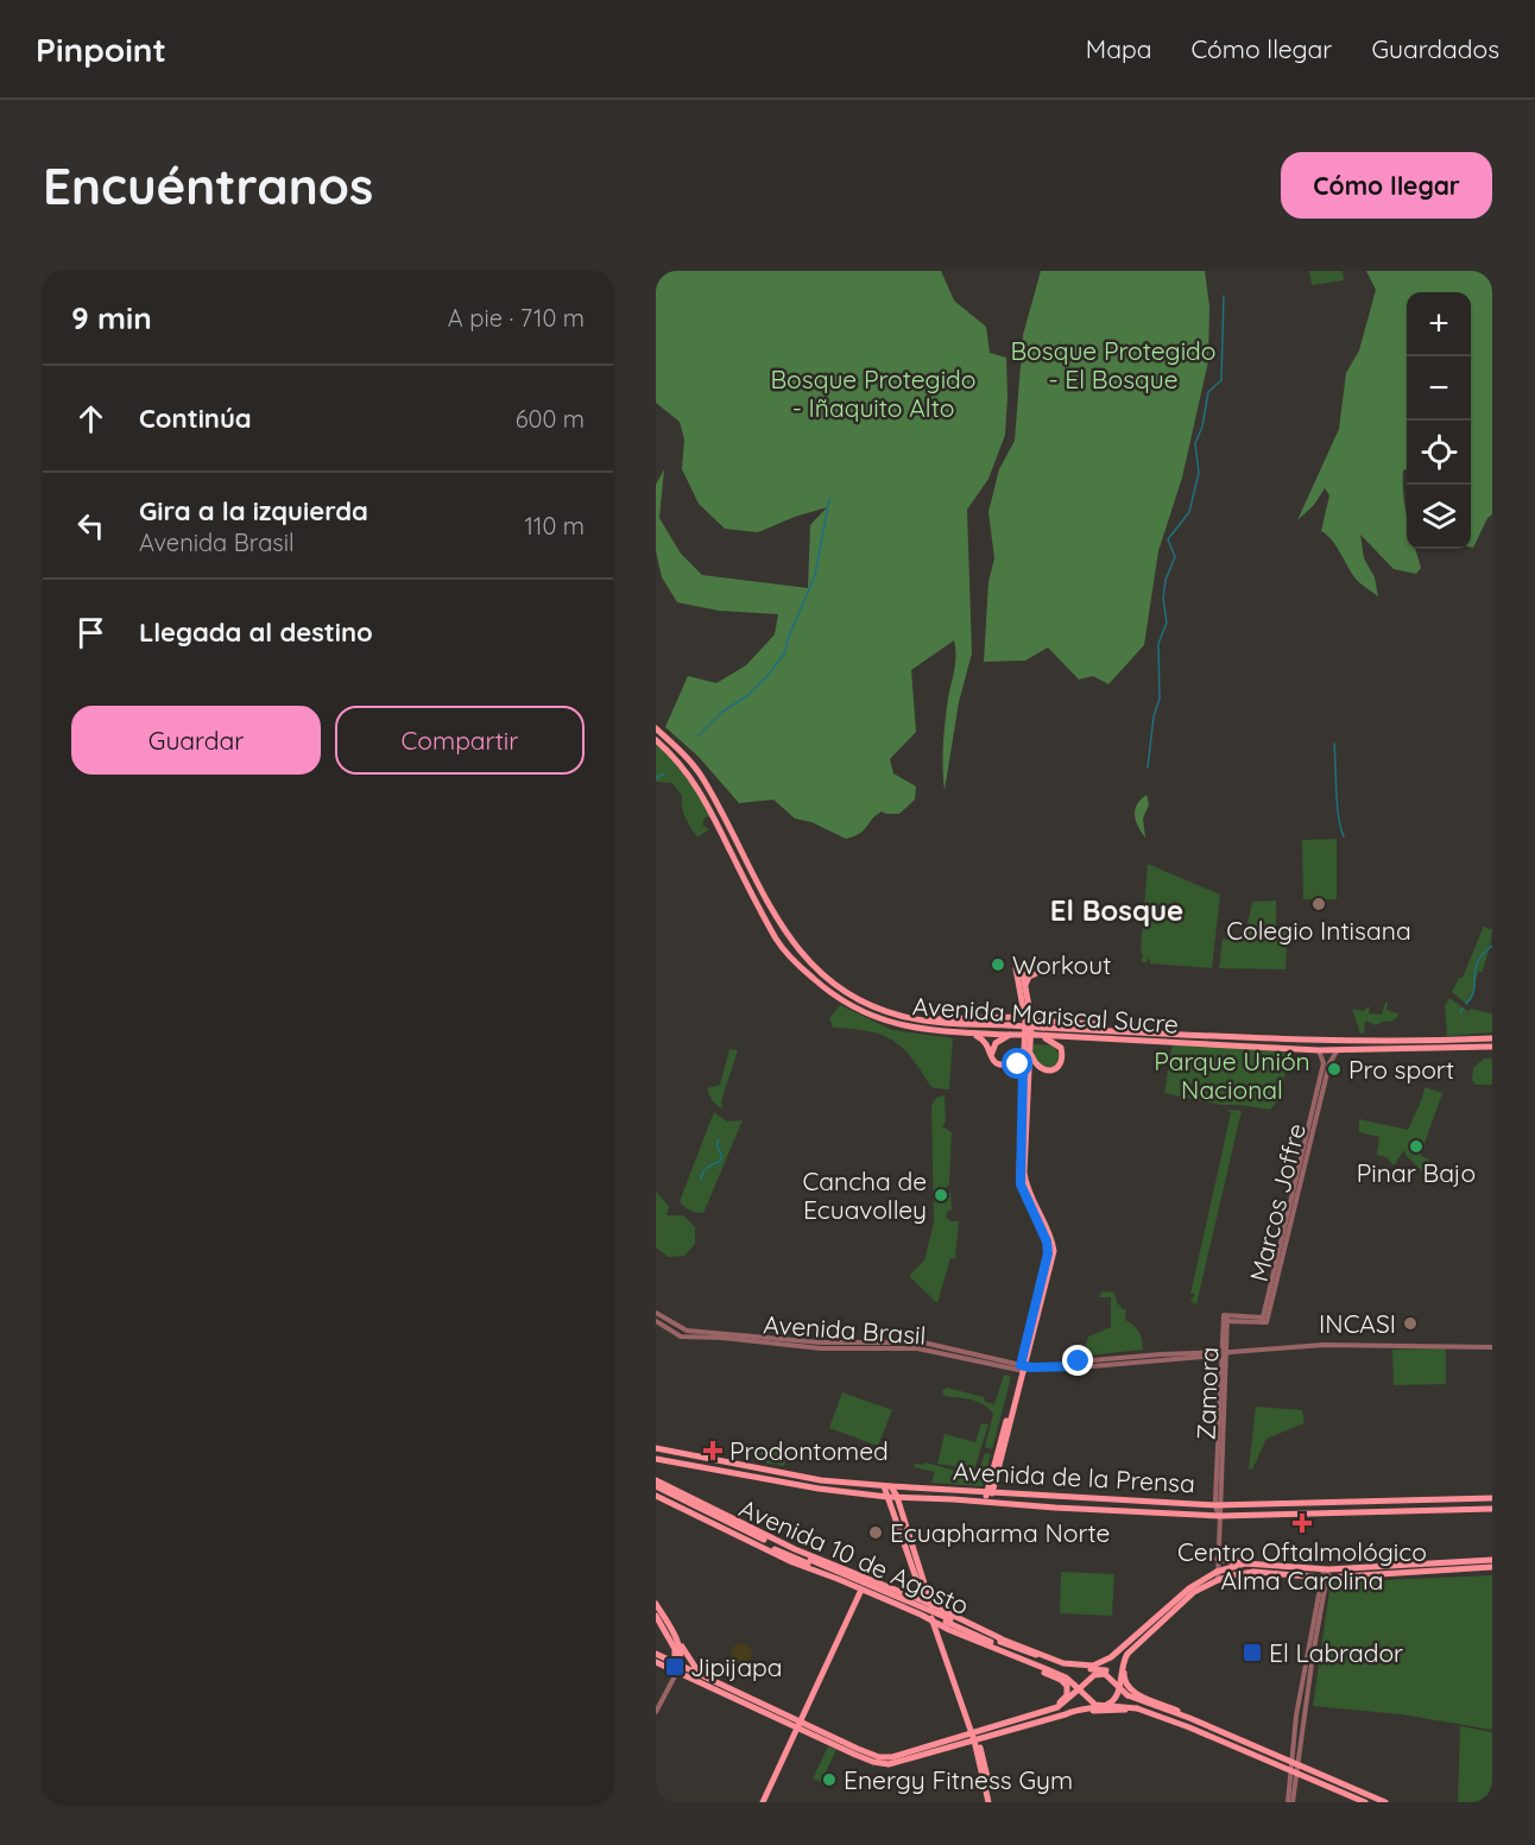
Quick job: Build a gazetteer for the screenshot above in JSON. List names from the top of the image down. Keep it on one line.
{"streets":{"main road":["Avenida Mariscal Sucre","Avenida de la Prensa","Avenida 10 de Agosto"],"street":["Marcos Joffre","Avenida Brasil","Zamora"]},"crossings":[["Avenida Mariscal Sucre","Marcos Joffre"],["Marcos Joffre","Zamora"],["Avenida Brasil","Zamora"],["Zamora","Avenida de la Prensa"]],"districts":["El Bosque"],"parks":["Bosque Protegido - El Bosque","Bosque Protegido - Iñaquito Alto","Parque Unión Nacional"],"places":{"other":["Colegio Intisana","Workout","Pro sport","Pinar Bajo","Cancha de Ecuavolley","INCASI","Ecuapharma Norte","Energy Fitness Gym"],"health":["Prodontomed","Centro Oftalmológico Alma Carolina"],"transit":["El Labrador","Jipijapa"]},"page":{"header":"Pinpoint","nav":["Mapa","Cómo llegar","Guardados"],"buttons":["Cómo llegar",["Guardar","Compartir"]],"title":"Encuéntranos","heading":["9 min","A pie · 710 m"],"map_buttons":["+","−"],"list":[["Continúa","600 m"],["Gira a la izquierda","Avenida Brasil","110 m"],"Llegada al destino"]}}
